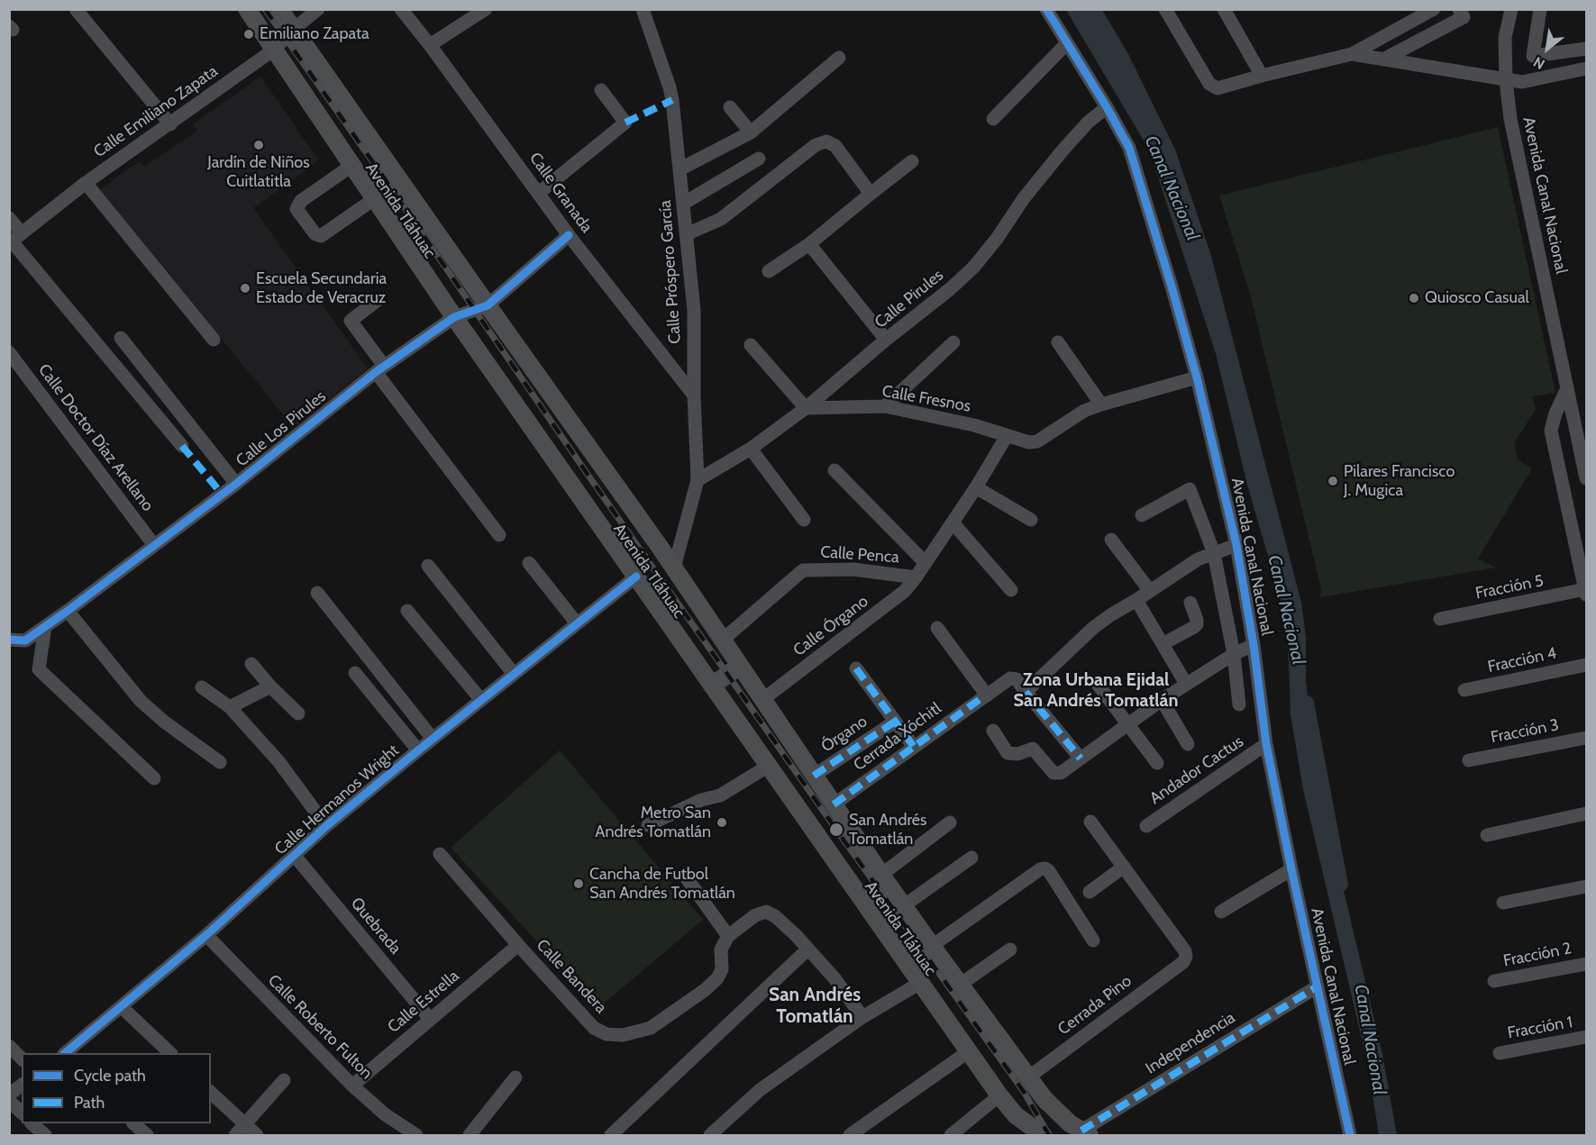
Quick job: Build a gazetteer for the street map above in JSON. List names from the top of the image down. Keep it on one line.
{"streets":{"main road":["Avenida Tláhuac"],"street":["Calle Emiliano Zapata","Calle Granada","Avenida Canal Nacional","Calle Próspero García","Calle Pirules","Calle Fresnos","Calle Los Pirules","Calle Doctor Díaz Arellano","Calle Penca","Fracción 5","Calle Órgano","Fracción 4","Fracción 3","Órgano","Cerrada Xóchitl","Andador Cactus","Calle Hermanos Wright","Quebrada","Fracción 2","Calle Bandera","Calle Estrella","Cerrada Pino","Calle Roberto Fulton","Fracción 1","Independencia"]},"crossings":[["Calle Emiliano Zapata","Avenida Tláhuac"],["Calle Granada","Calle Próspero García"],["Calle Granada","Calle Los Pirules"],["Avenida Canal Nacional","Calle Pirules"],["Avenida Canal Nacional","Calle Fresnos"],["Avenida Canal Nacional","Andador Cactus"],["Avenida Canal Nacional","Independencia"],["Avenida Tláhuac","Calle Próspero García"],["Avenida Tláhuac","Calle Los Pirules"],["Avenida Tláhuac","Calle Penca"],["Avenida Tláhuac","Calle Órgano"],["Avenida Tláhuac","Órgano"],["Avenida Tláhuac","Cerrada Xóchitl"],["Avenida Tláhuac","Calle Hermanos Wright"],["Avenida Tláhuac","Cerrada Pino"],["Avenida Tláhuac","Independencia"],["Calle Próspero García","Calle Pirules"],["Calle Pirules","Calle Fresnos"],["Calle Fresnos","Calle Penca"],["Calle Los Pirules","Calle Doctor Díaz Arellano"],["Calle Penca","Calle Órgano"],["Calle Hermanos Wright","Quebrada"],["Calle Hermanos Wright","Calle Roberto Fulton"],["Quebrada","Calle Estrella"],["Calle Bandera","Calle Estrella"],["Calle Estrella","Calle Roberto Fulton"]],"districts":["Zona Urbana Ejidal San Andrés Tomatlán","San Andrés Tomatlán"],"water":["Canal Nacional"],"places":["Emiliano Zapata","Jardín de Niños Cuitlatitla","Escuela Secundaria Estado de Veracruz","Quiosco Casual","Pilares Francisco J. Mugica","Metro San Andrés Tomatlán","San Andrés Tomatlán","Cancha de Futbol San Andrés Tomatlán"],"legend":["Cycle path","Path"],"north":"bottom left"}
